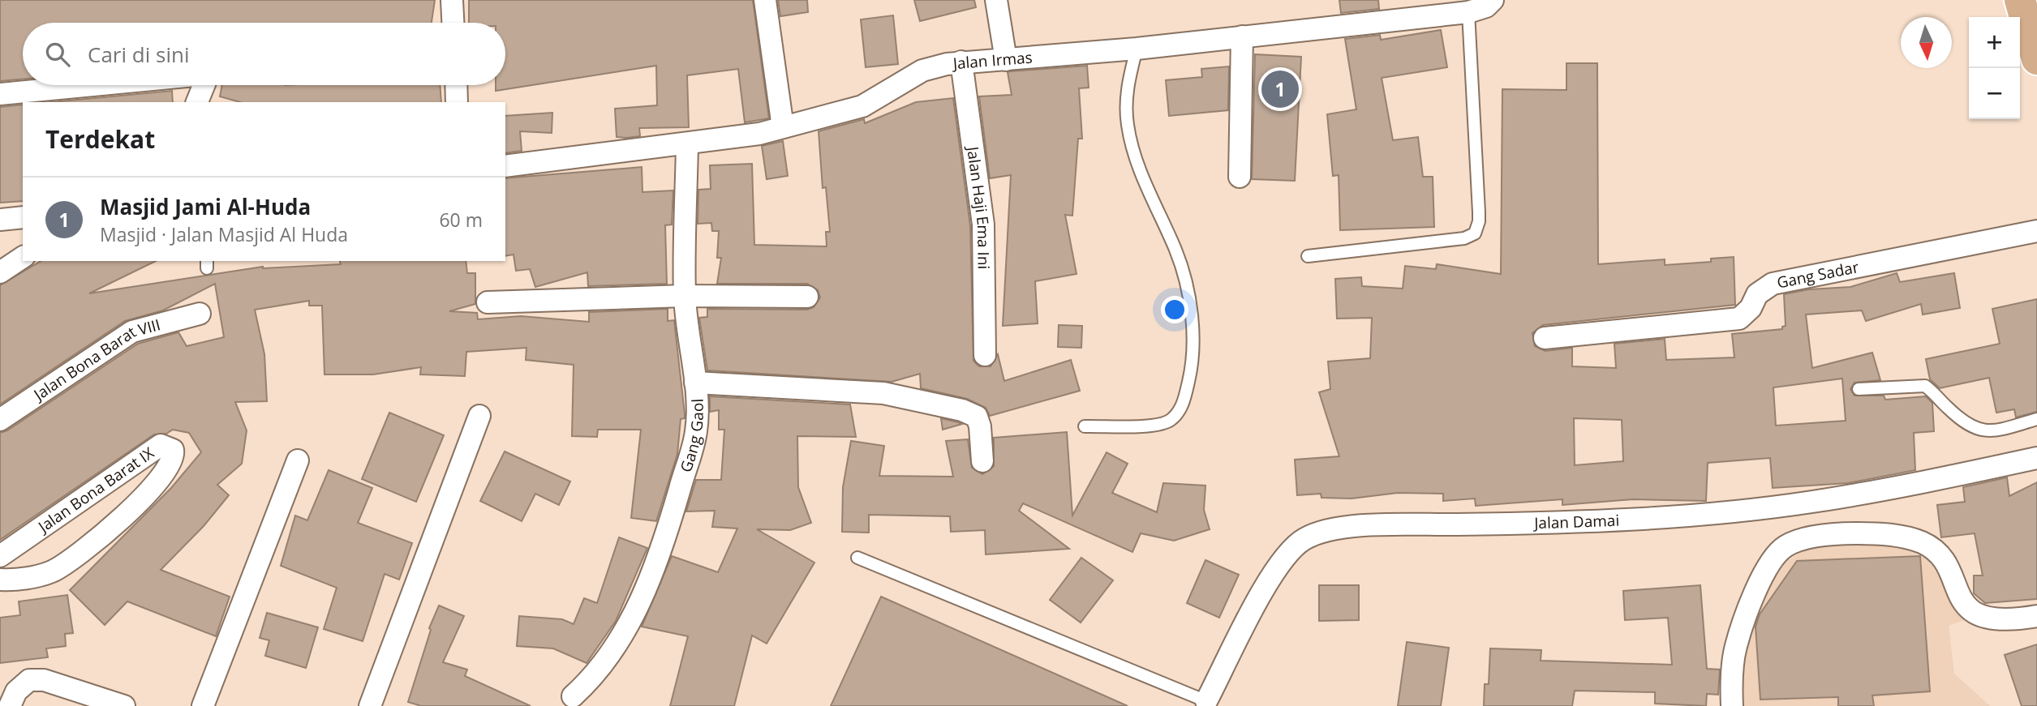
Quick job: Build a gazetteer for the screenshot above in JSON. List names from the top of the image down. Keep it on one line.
{"streets":{"street":["Jalan Irmas","Jalan Haji Ema Ini","Gang Sadar","Jalan Bona Barat VIII","Gang Gaol","Jalan Bona Barat IX","Jalan Damai"]},"crossings":[["Jalan Irmas","Jalan Haji Ema Ini"],["Jalan Irmas","Gang Gaol"]],"north":"bottom","page":{"map_buttons":["+","−"],"search":"Cari di sini","pins":"1","heading":"Terdekat","list":[{"mark":"1","name":"Masjid Jami Al-Huda","note":"Masjid · Jalan Masjid Al Huda","value":"60 m"}]}}
